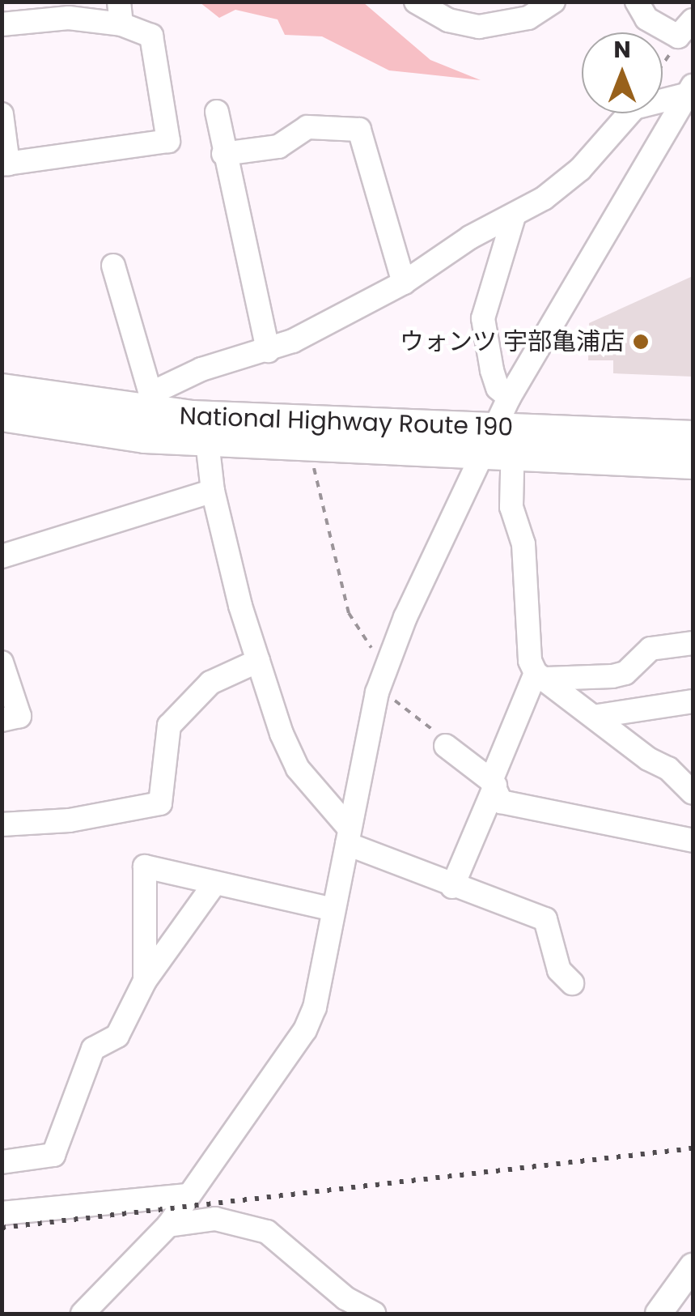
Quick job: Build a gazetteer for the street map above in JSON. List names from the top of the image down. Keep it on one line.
{"streets":{"highway":["National Highway Route 190"]},"places":["ウォンツ 宇部亀浦店"],"north":"top"}
